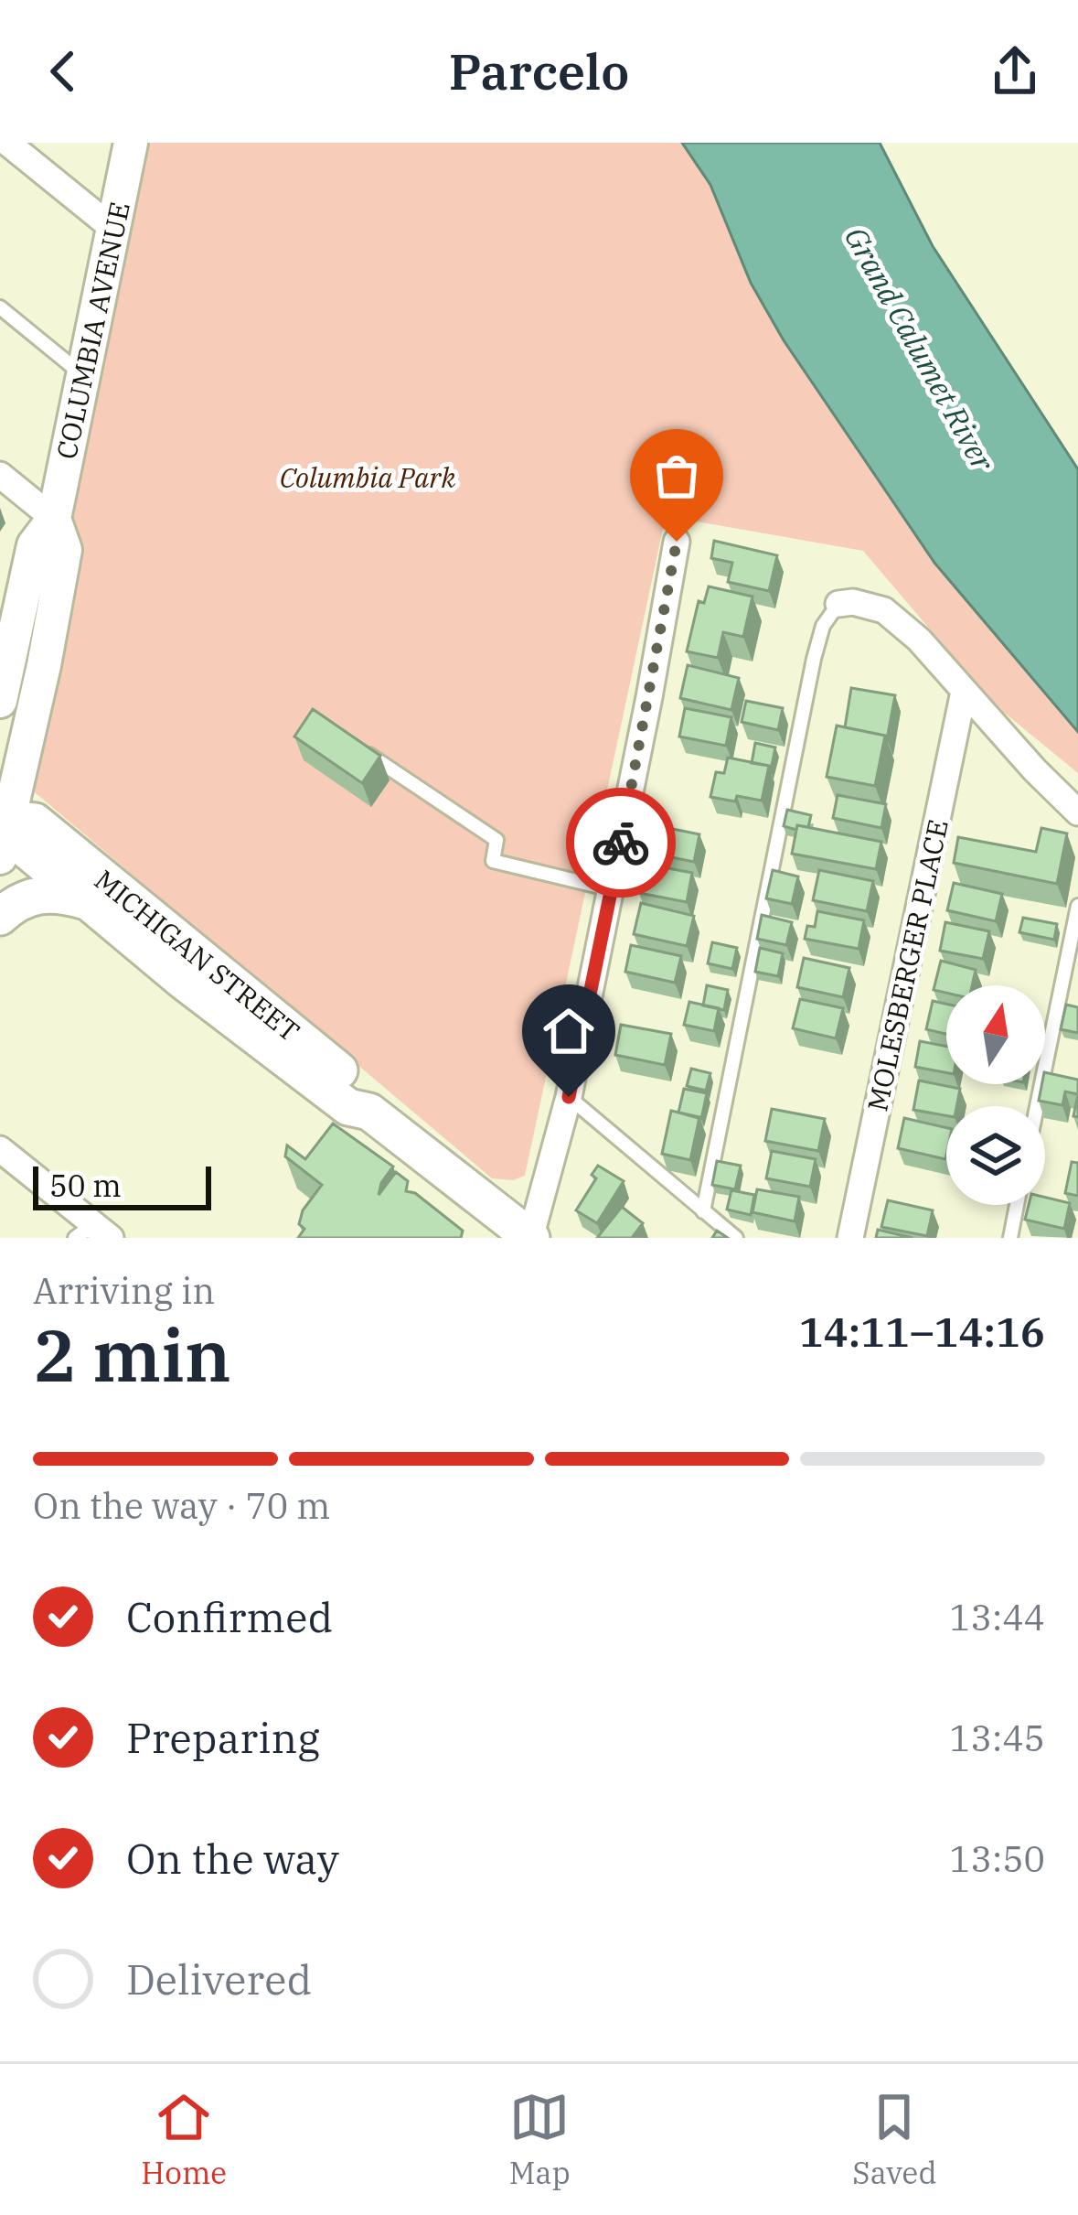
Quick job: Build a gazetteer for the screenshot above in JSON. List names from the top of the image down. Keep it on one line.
{"streets":{"main road":["MICHIGAN STREET"],"street":["COLUMBIA AVENUE","MOLESBERGER PLACE"]},"crossings":[["COLUMBIA AVENUE","MICHIGAN STREET"]],"water":["Grand Calumet River"],"parks":["Columbia Park"],"scale_bar":"50 m","north":"top","page":{"header":"Parcelo","scale":"50 m","heading":["2 min","Arriving in","14:11–14:16"],"bar":"On the way · 70 m","list":[["Confirmed","13:44"],["Preparing","13:45"],["On the way","13:50"],"Delivered"],"tabs":["Home","Map","Saved"]}}
